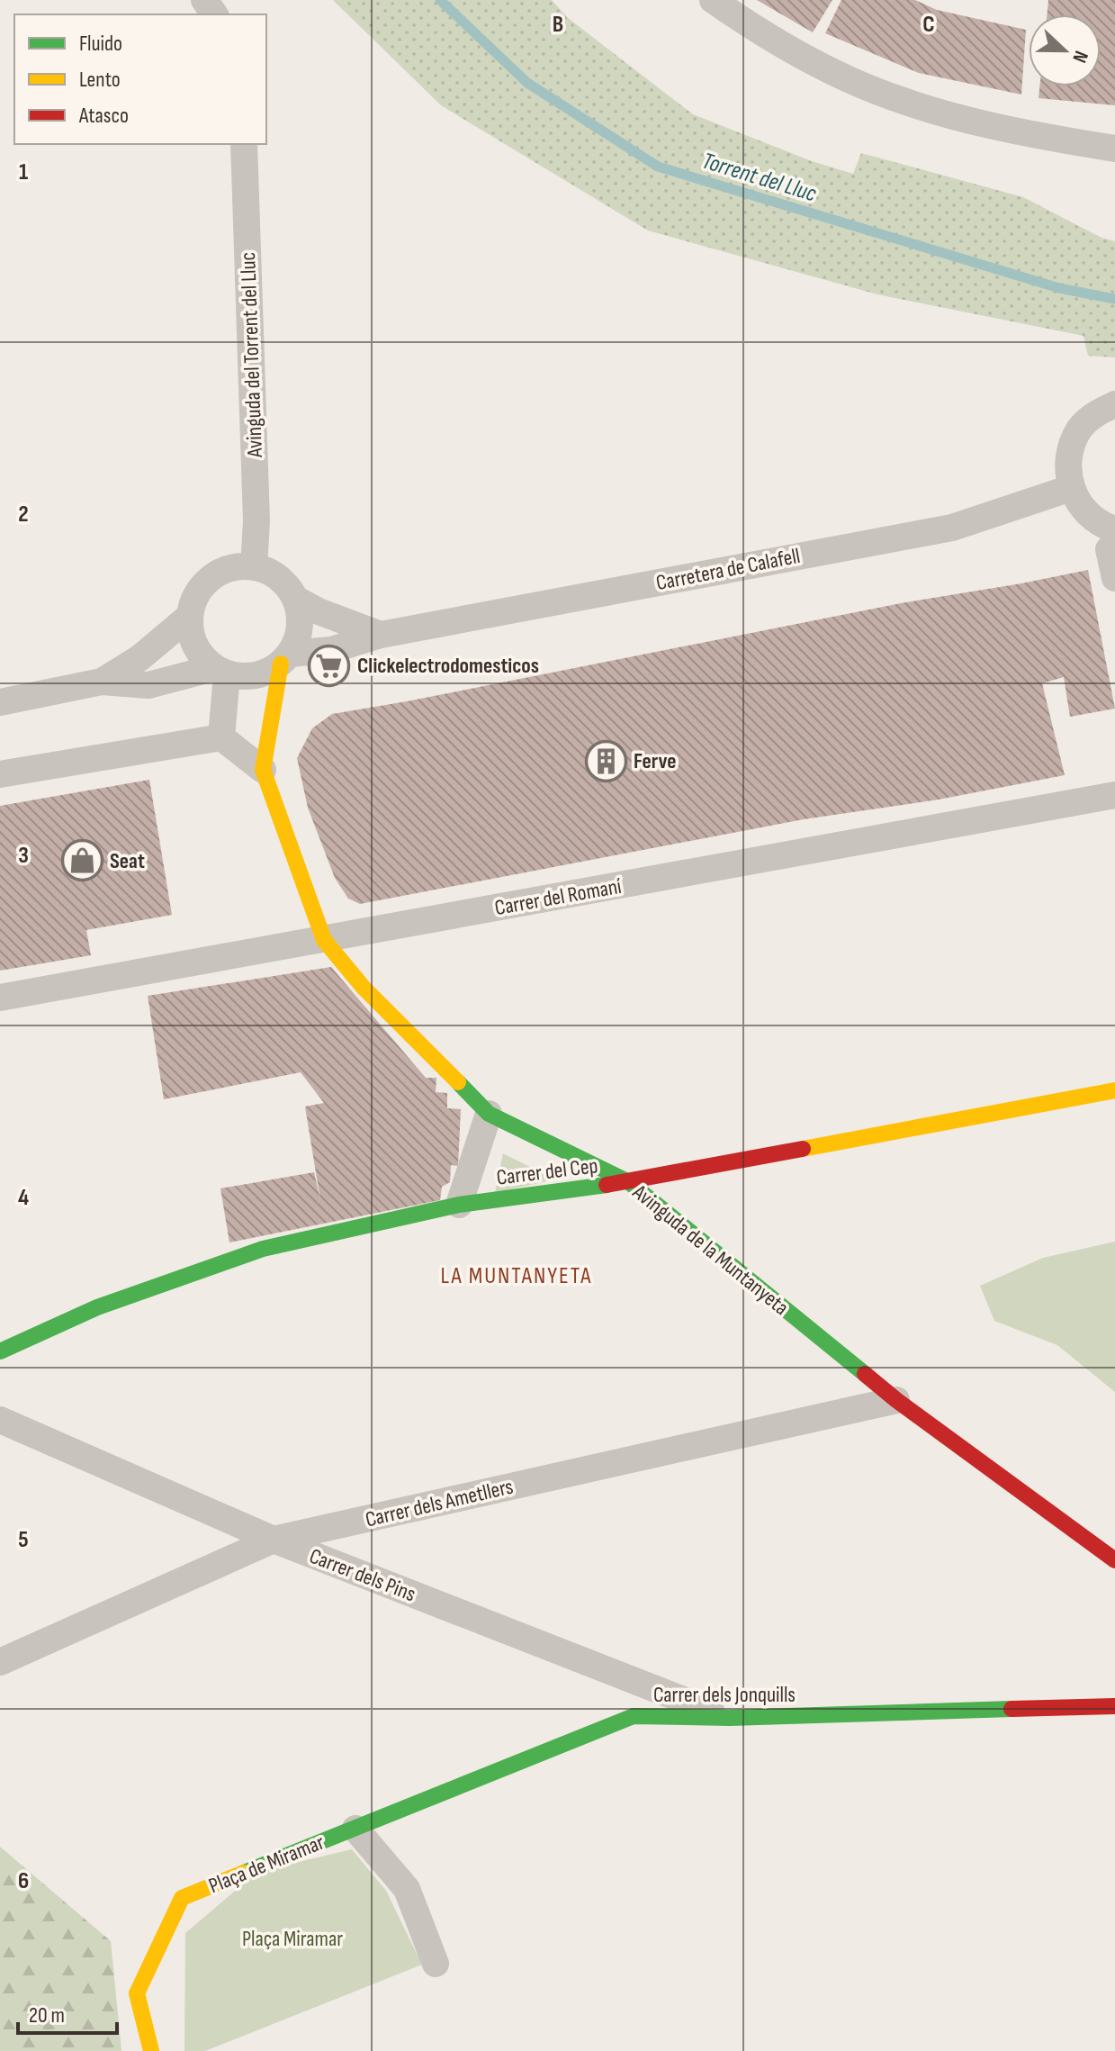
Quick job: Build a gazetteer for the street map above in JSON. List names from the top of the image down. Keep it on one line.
{"streets":{"street":["Avinguda del Torrent del Lluc","Carretera de Calafell","Carrer del Romaní","Carrer del Cep","Avinguda de la Muntanyeta","Carrer dels Ametllers","Carrer dels Pins","Carrer dels Jonquills","Plaça de Miramar"]},"crossings":[["Avinguda del Torrent del Lluc","Carretera de Calafell"],["Avinguda del Torrent del Lluc","Avinguda de la Muntanyeta"],["Carretera de Calafell","Avinguda de la Muntanyeta"],["Carrer del Romaní","Avinguda de la Muntanyeta"],["Carrer del Cep","Avinguda de la Muntanyeta"],["Avinguda de la Muntanyeta","Carrer dels Ametllers"],["Carrer dels Ametllers","Carrer dels Pins"],["Carrer dels Pins","Carrer dels Jonquills"],["Carrer dels Jonquills","Plaça de Miramar"]],"districts":["LA MUNTANYETA"],"water":["Torrent del Lluc"],"parks":["Plaça Miramar"],"places":{"supermarket":["Clickelectrodomesticos"],"building":["Ferve"],"shop":["Seat"]},"legend":["Fluido","Lento","Atasco"],"scale_bar":"20 m","north":"right","grid":{"columns":["B","C"],"rows":["1","2","3","4","5","6"]}}
